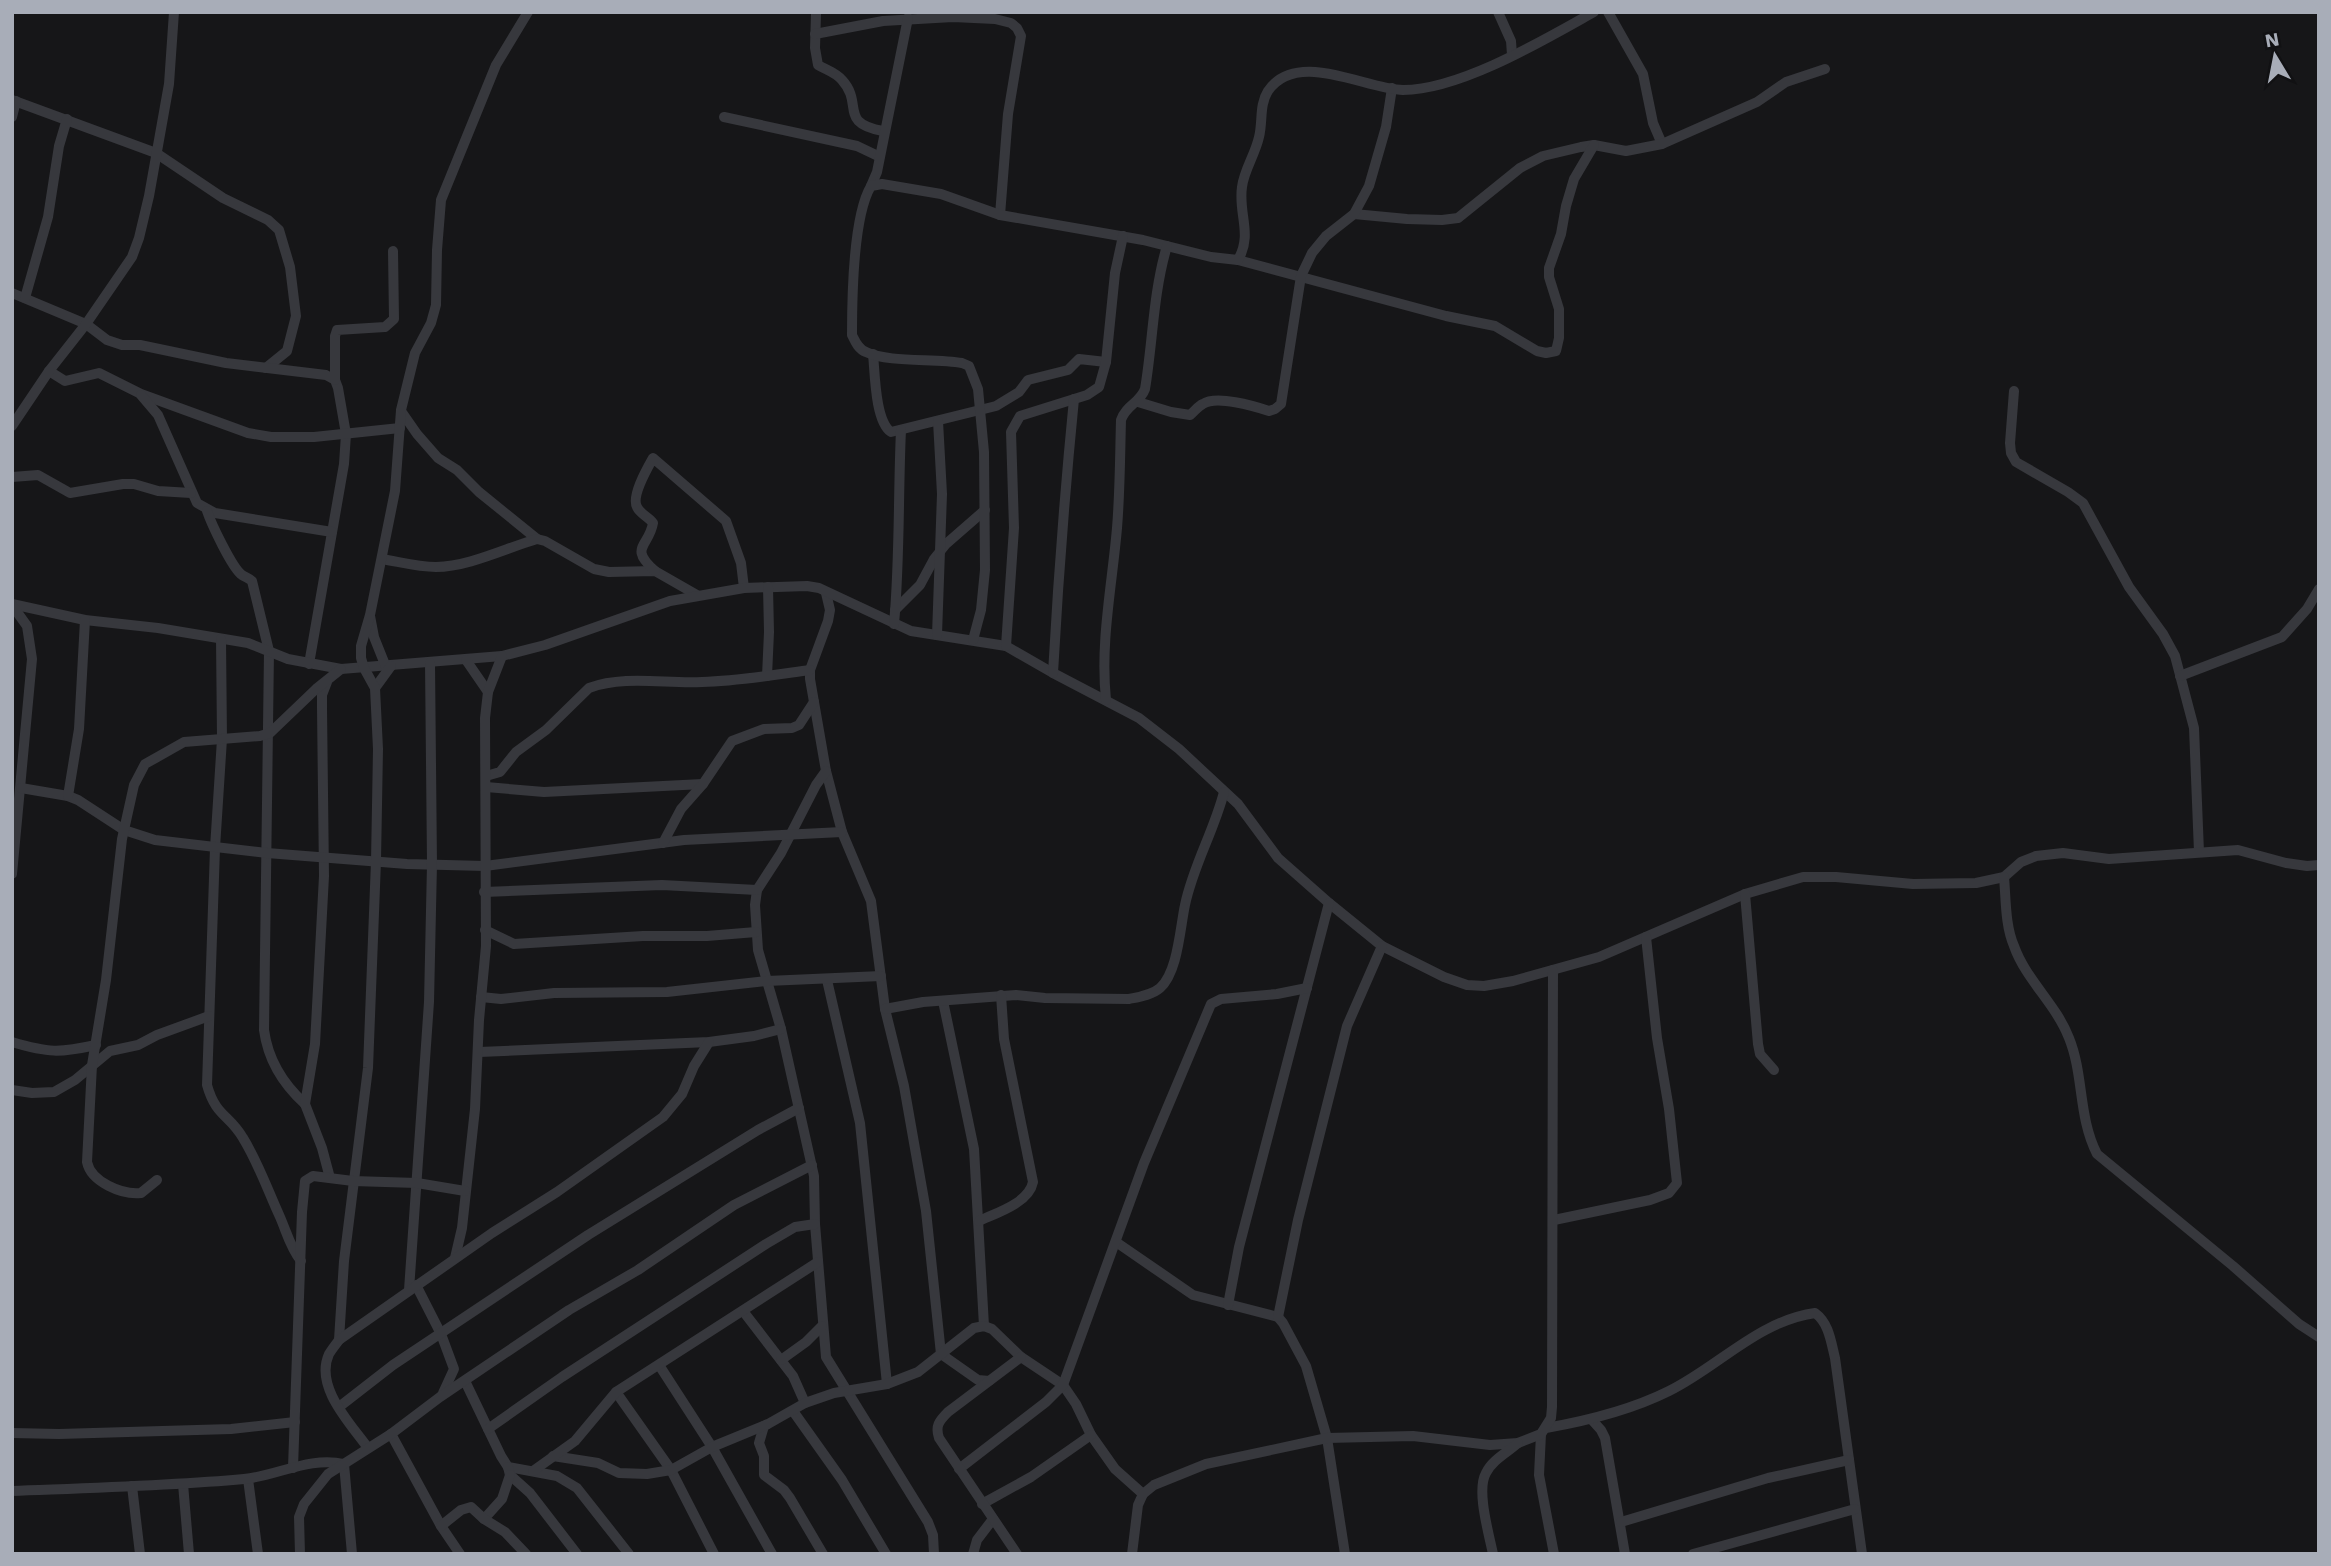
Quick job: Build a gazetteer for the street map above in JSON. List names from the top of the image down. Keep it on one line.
{"north":"top"}
